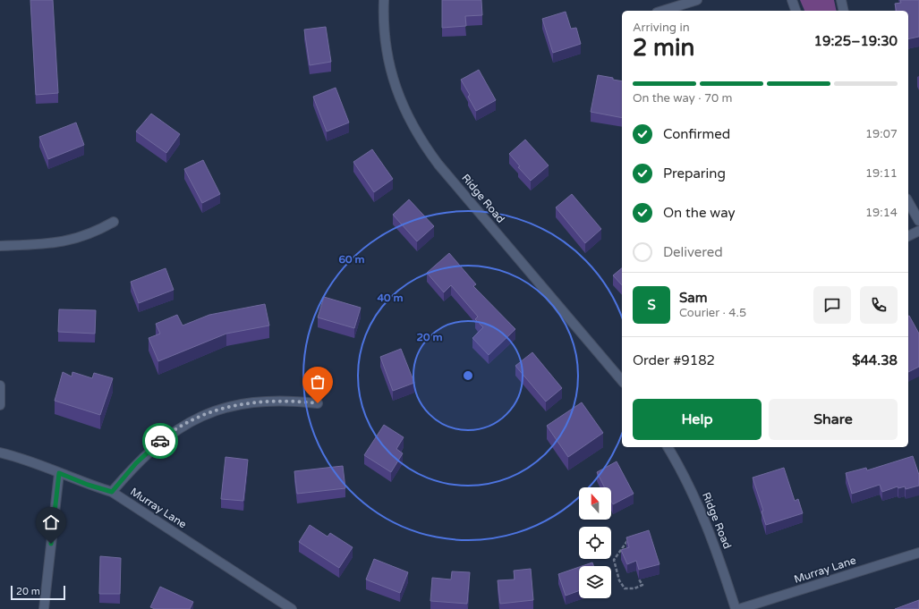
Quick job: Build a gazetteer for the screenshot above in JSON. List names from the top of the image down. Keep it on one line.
{"streets":{"street":["Ridge Road","Murray Lane"]},"scale_bar":"20 m","north":"top","page":{"heading":["2 min","Arriving in","19:25–19:30"],"panel":["Sam","Courier · 4.5","Order #9182","$44.38"],"bar":"On the way · 70 m","list":[["Confirmed","19:07"],["Preparing","19:11"],["On the way","19:14"],"Delivered"],"round":"S","buttons":["Help","Share"],"scale":"20 m"},"rings":["60 m","40 m","20 m"]}
